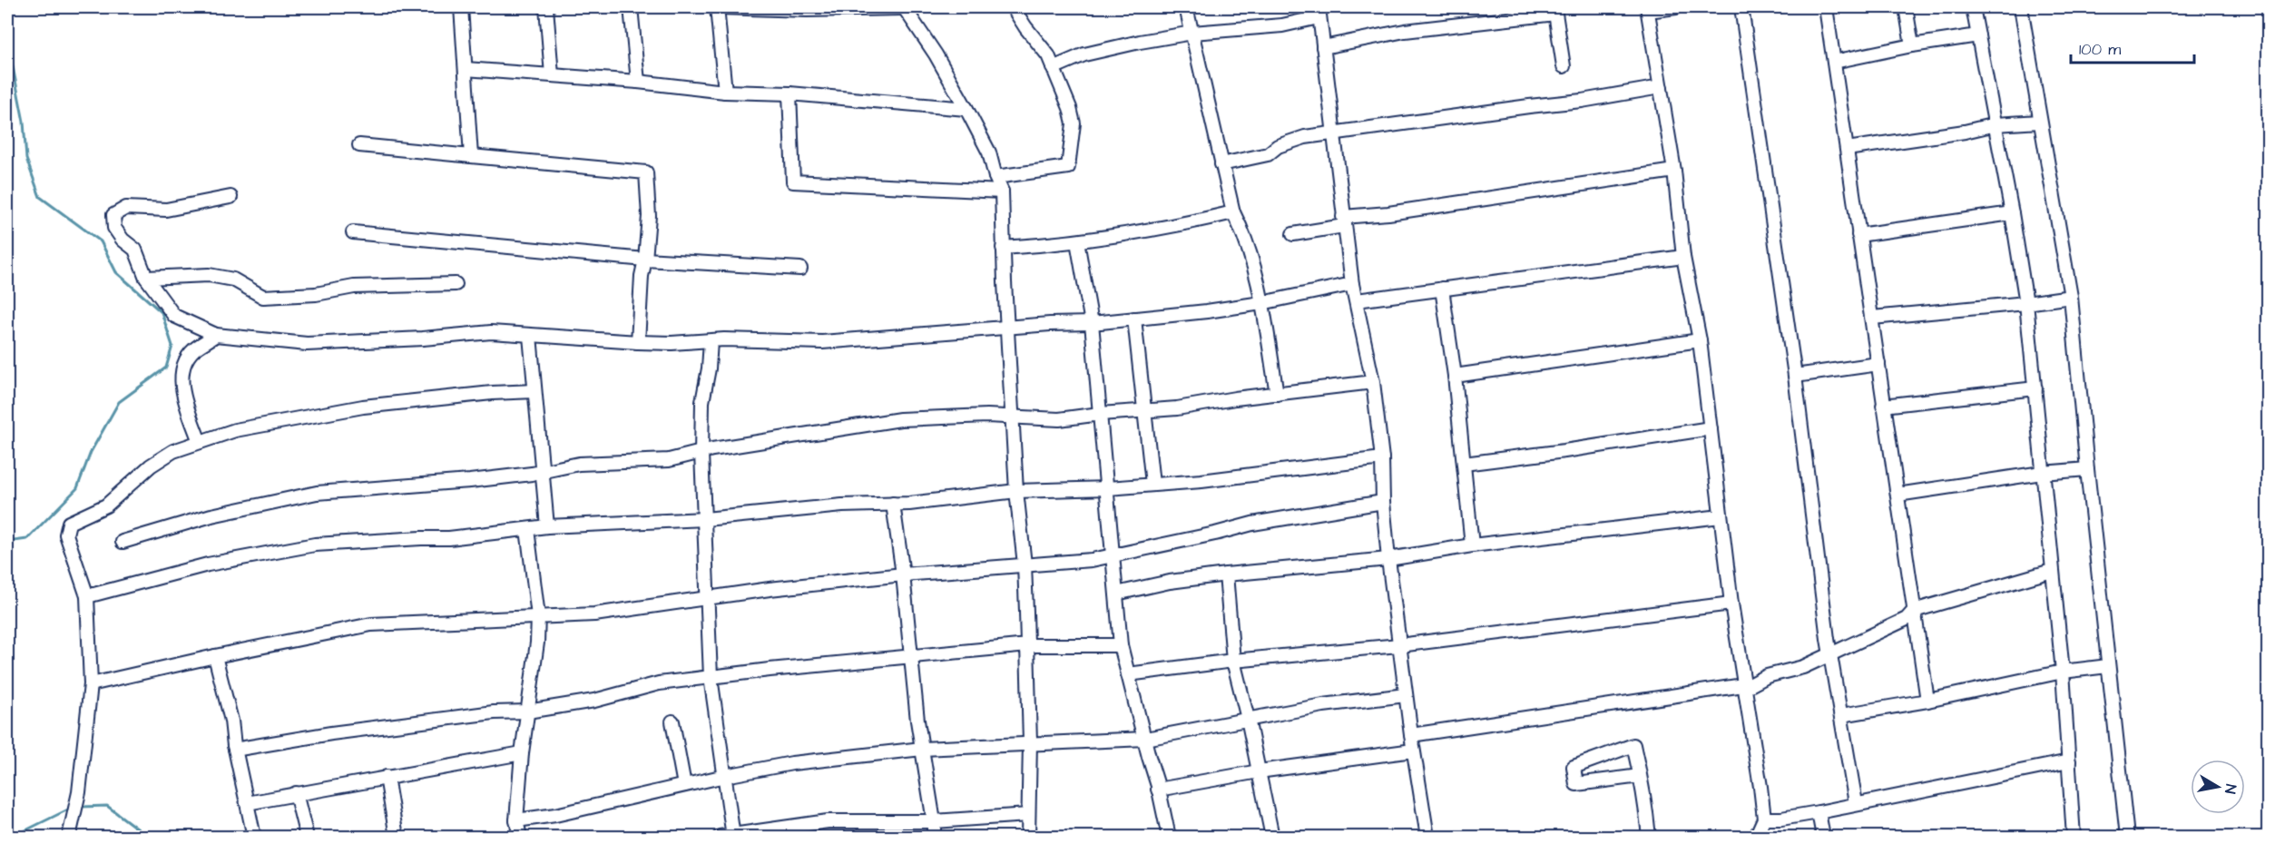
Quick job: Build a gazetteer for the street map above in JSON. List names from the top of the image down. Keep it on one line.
{"scale_bar":"100 m","north":"right"}
